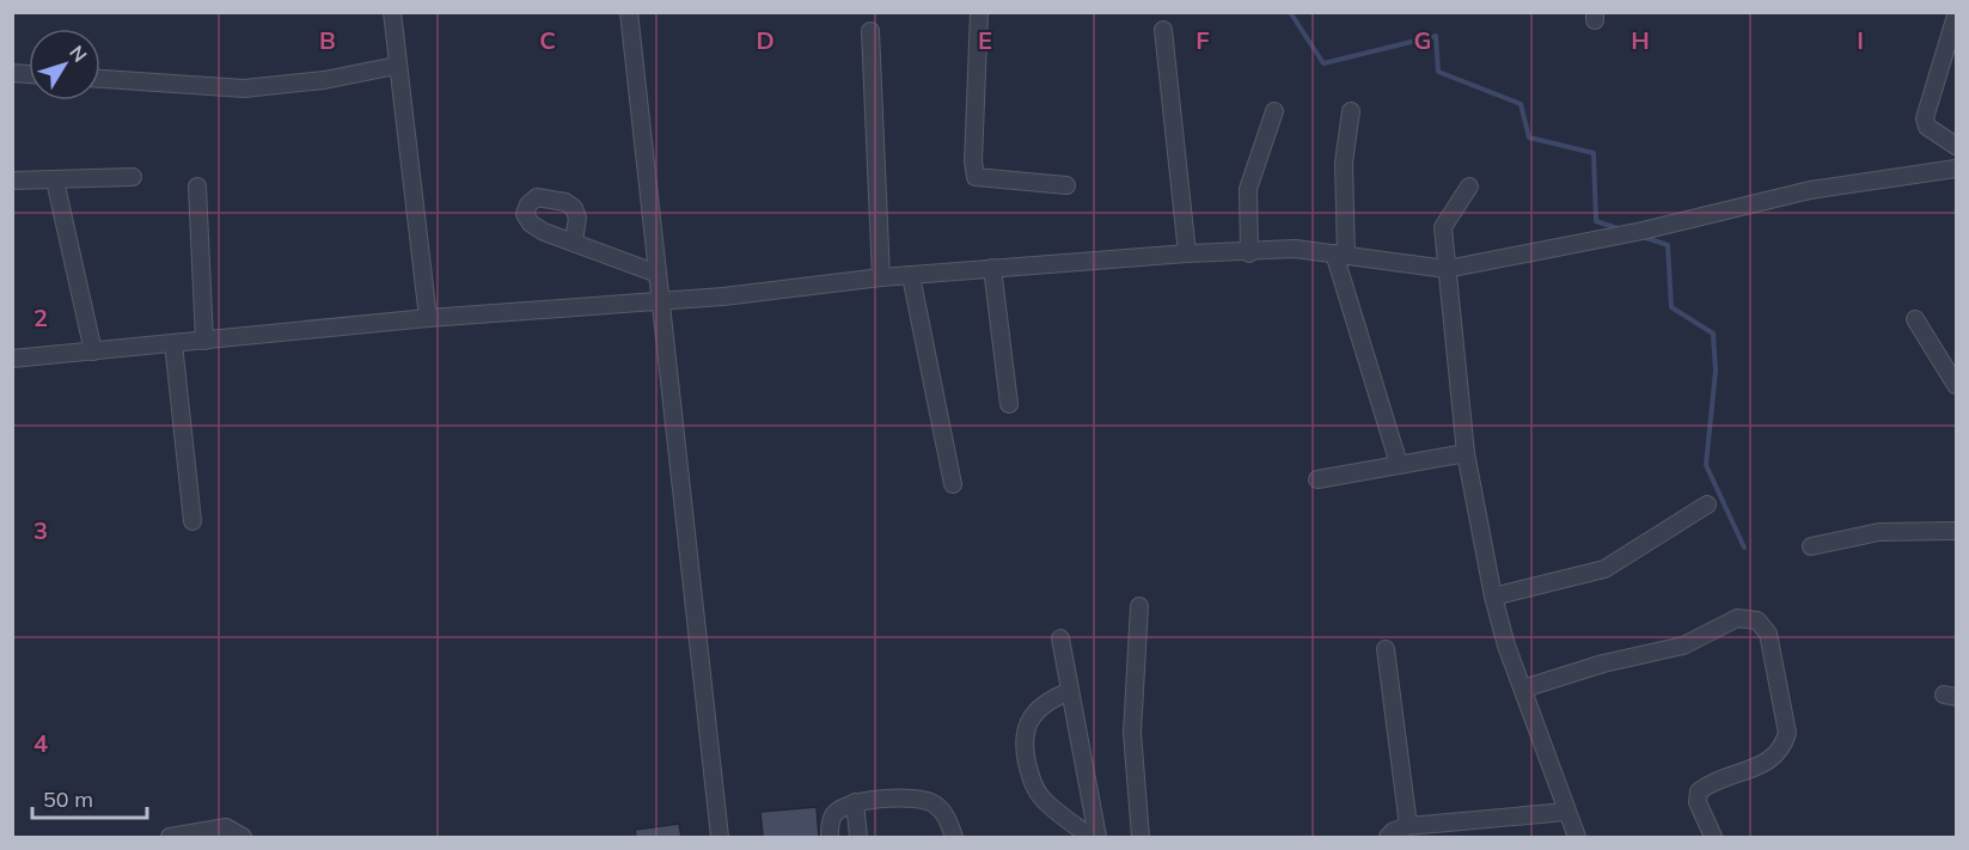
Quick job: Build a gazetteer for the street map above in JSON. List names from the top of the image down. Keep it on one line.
{"scale_bar":"50 m","north":"top right","grid":{"columns":["B","C","D","E","F","G","H","I"],"rows":["2","3","4"]}}
